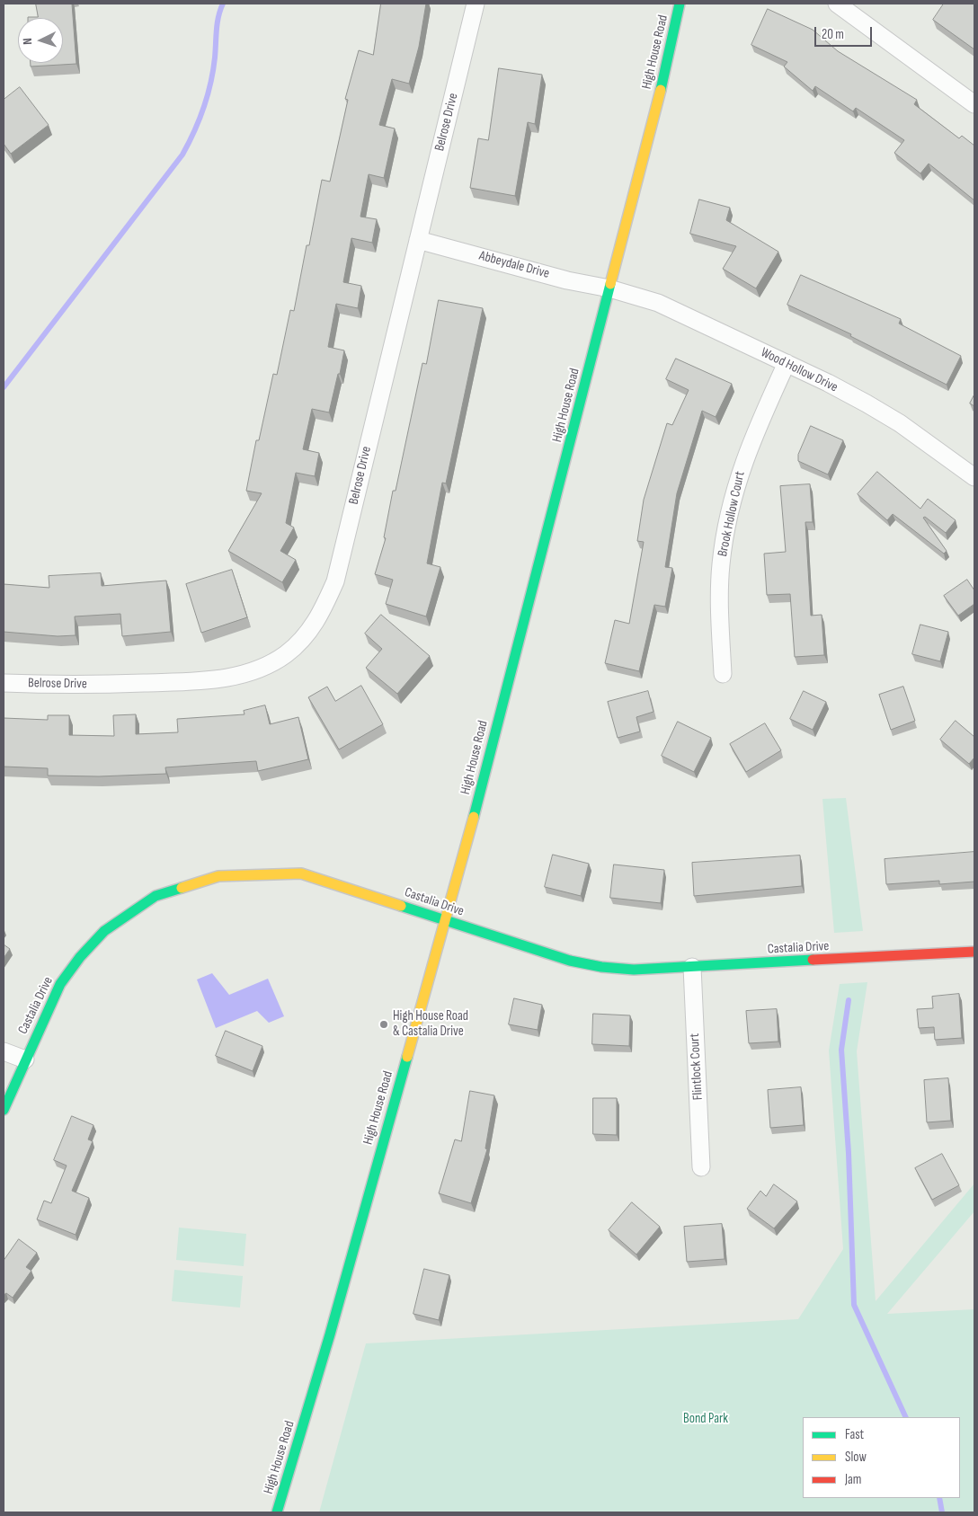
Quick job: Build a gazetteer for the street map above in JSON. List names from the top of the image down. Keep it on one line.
{"streets":{"main road":["High House Road","Castalia Drive"],"street":["Belrose Drive","Abbeydale Drive","Wood Hollow Drive","Brook Hollow Court","Flintlock Court"]},"crossings":[["High House Road","Abbeydale Drive"],["High House Road","Wood Hollow Drive"],["High House Road","Castalia Drive"],["Belrose Drive","Abbeydale Drive"],["Abbeydale Drive","Wood Hollow Drive"],["Wood Hollow Drive","Brook Hollow Court"],["Castalia Drive","Flintlock Court"]],"parks":["Bond Park"],"places":["High House Road & Castalia Drive"],"legend":["Fast","Slow","Jam"],"scale_bar":"20 m","north":"left"}
